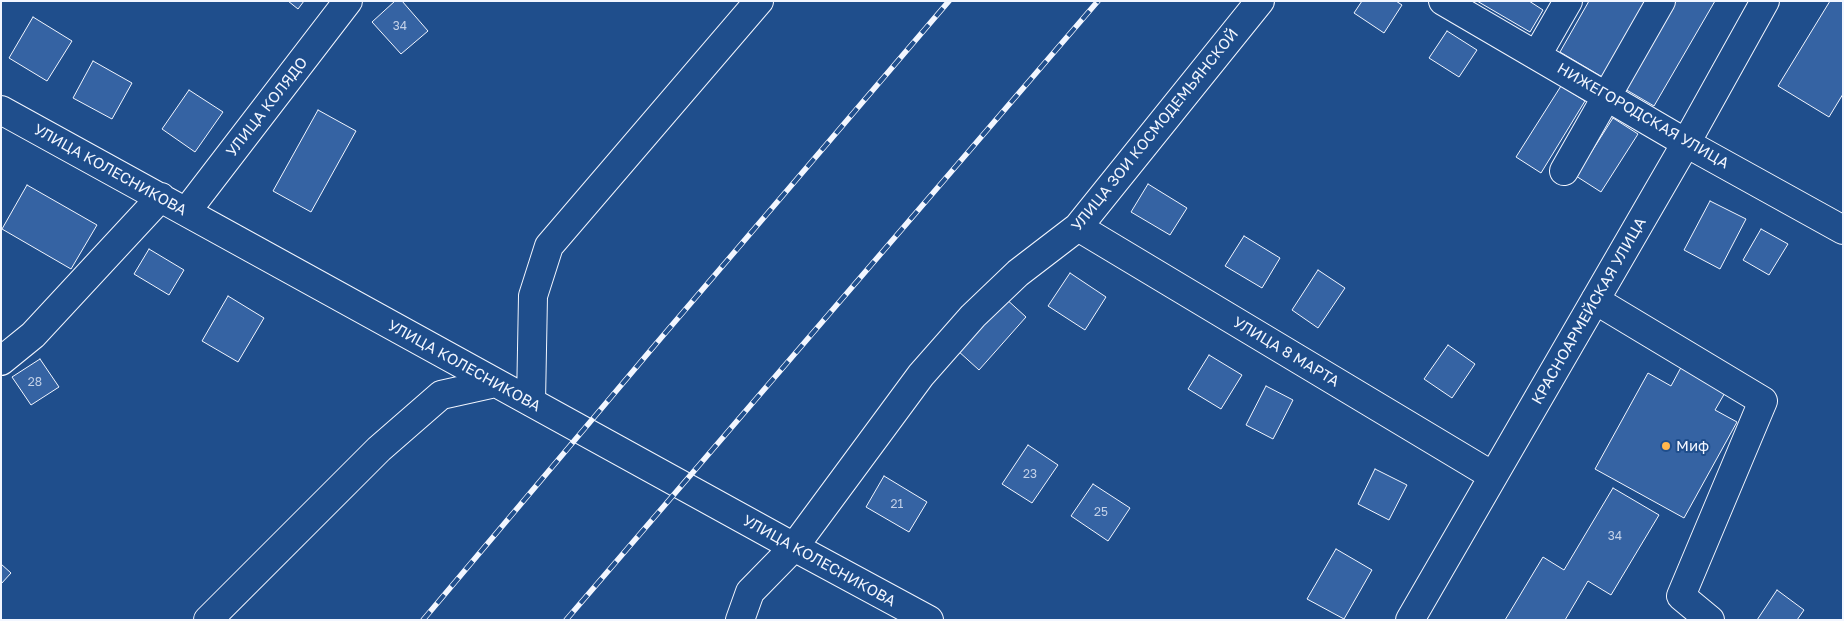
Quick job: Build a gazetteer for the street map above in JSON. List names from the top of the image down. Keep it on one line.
{"streets":{"street":["УЛИЦА КОЛЯДО","НИЖЕГОРОДСКАЯ УЛИЦА","УЛИЦА ЗОИ КОСМОДЕМЬЯНСКОЙ","УЛИЦА КОЛЕСНИКОВА","КРАСНОАРМЕЙСКАЯ УЛИЦА","УЛИЦА 8 МАРТА"]},"crossings":[["УЛИЦА КОЛЯДО","УЛИЦА КОЛЕСНИКОВА"],["НИЖЕГОРОДСКАЯ УЛИЦА","КРАСНОАРМЕЙСКАЯ УЛИЦА"],["УЛИЦА ЗОИ КОСМОДЕМЬЯНСКОЙ","УЛИЦА КОЛЕСНИКОВА"],["УЛИЦА ЗОИ КОСМОДЕМЬЯНСКОЙ","УЛИЦА 8 МАРТА"],["КРАСНОАРМЕЙСКАЯ УЛИЦА","УЛИЦА 8 МАРТА"]],"places":["Миф"],"house_numbers":["34","28","23","21","25","34"]}
